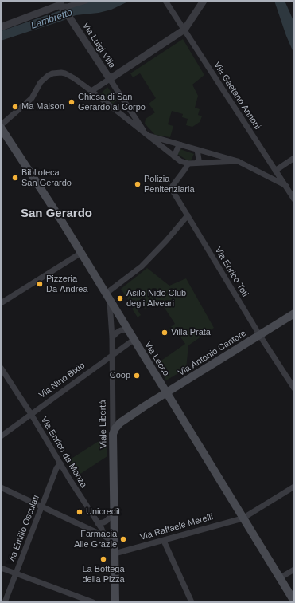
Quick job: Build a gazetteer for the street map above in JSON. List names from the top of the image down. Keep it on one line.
{"streets":{"main road":["Via Antonio Cantore","Via Lecco","Viale Libertà"],"street":["Via Luigi Villa","Via Gaetano Annoni","Via Enrico Toti","Via Nino Bixio","Via Enrico da Monza","Via Raffaele Merelli","Via Emilio Osculati"]},"crossings":[["Via Enrico Toti","Via Antonio Cantore"],["Via Antonio Cantore","Via Lecco"],["Via Antonio Cantore","Viale Libertà"],["Via Lecco","Via Nino Bixio"],["Via Lecco","Viale Libertà"],["Via Lecco","Via Raffaele Merelli"],["Via Nino Bixio","Viale Libertà"],["Via Nino Bixio","Via Enrico da Monza"],["Viale Libertà","Via Raffaele Merelli"],["Via Enrico da Monza","Via Emilio Osculati"]],"districts":["San Gerardo"],"water":["Lambretto"],"places":["Chiesa di San Gerardo al Corpo","Ma Maison","Biblioteca San Gerardo","Polizia Penitenziaria","Pizzeria Da Andrea","Asilo Nido Club degli Alveari","Villa Prata","Coop","Unicredit","Farmacia Alle Grazie","La Bottega della Pizza"]}
